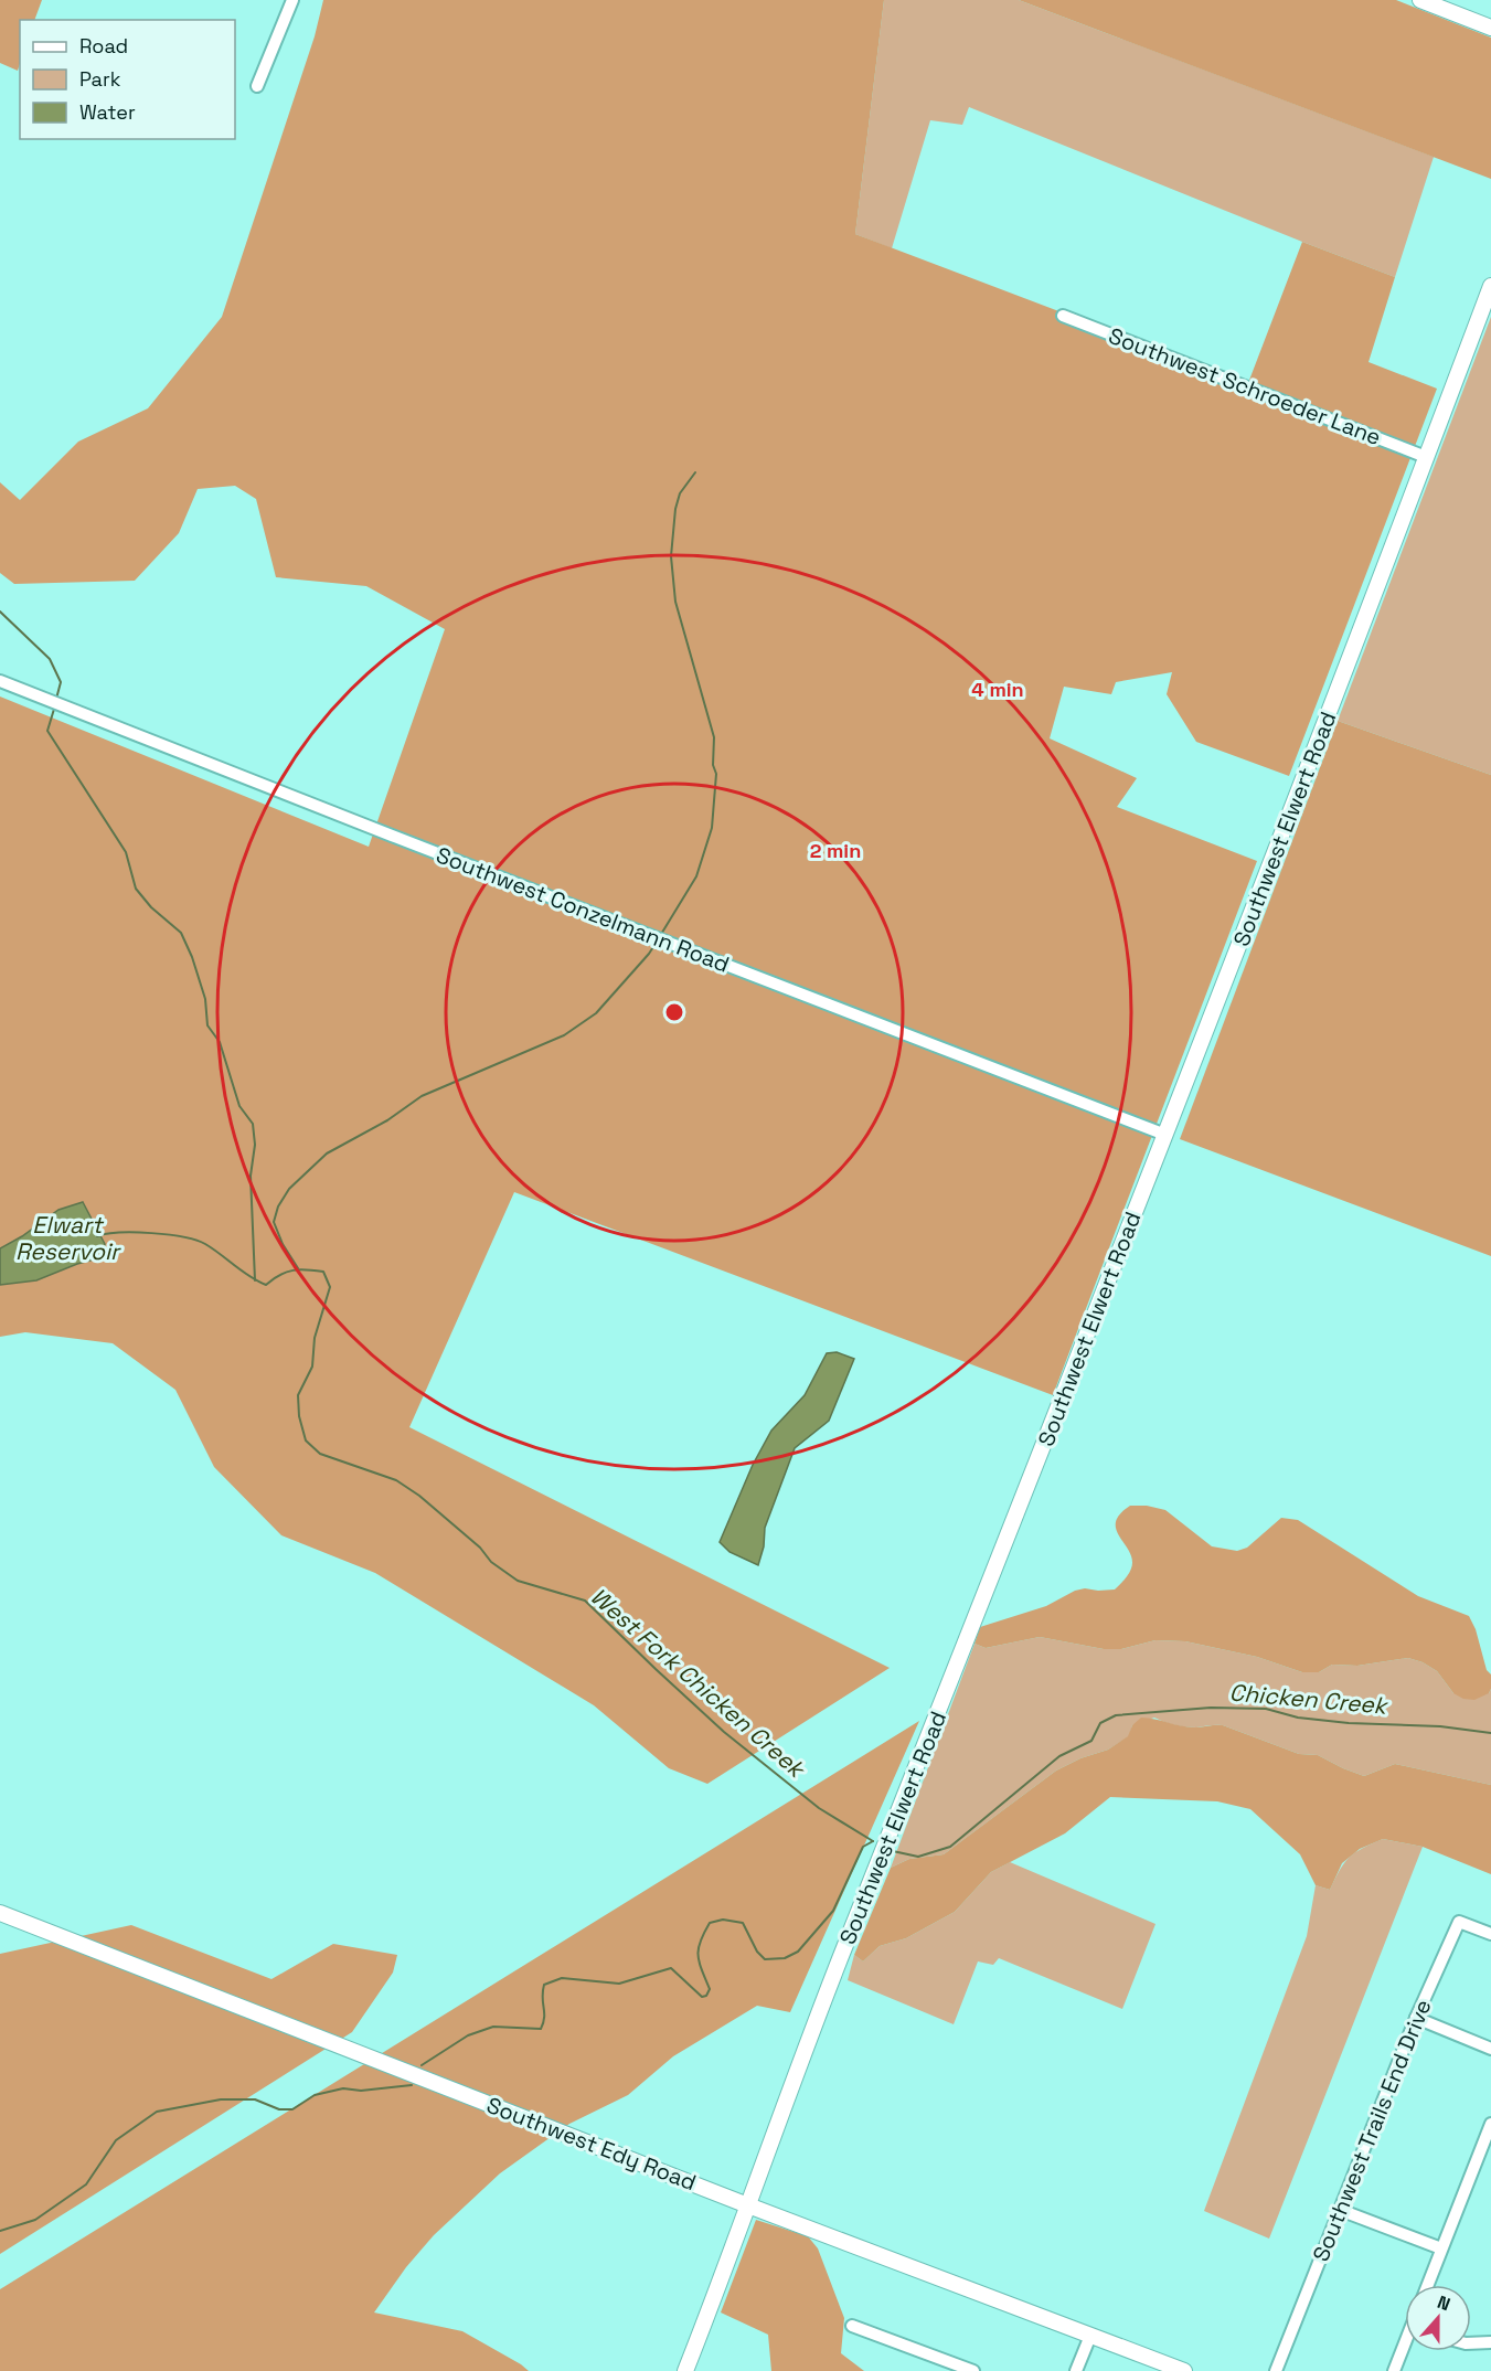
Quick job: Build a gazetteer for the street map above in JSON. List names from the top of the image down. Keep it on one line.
{"streets":{"main road":["Southwest Elwert Road","Southwest Edy Road"],"street":["Southwest Schroeder Lane","Southwest Conzelmann Road","Southwest Trails End Drive"]},"crossings":[["Southwest Schroeder Lane","Southwest Elwert Road"],["Southwest Elwert Road","Southwest Conzelmann Road"],["Southwest Elwert Road","Southwest Edy Road"]],"water":["Elwart Reservoir","West Fork Chicken Creek","Chicken Creek"],"legend":["Road","Park","Water"],"north":"top","rings":["4 min","2 min"]}
